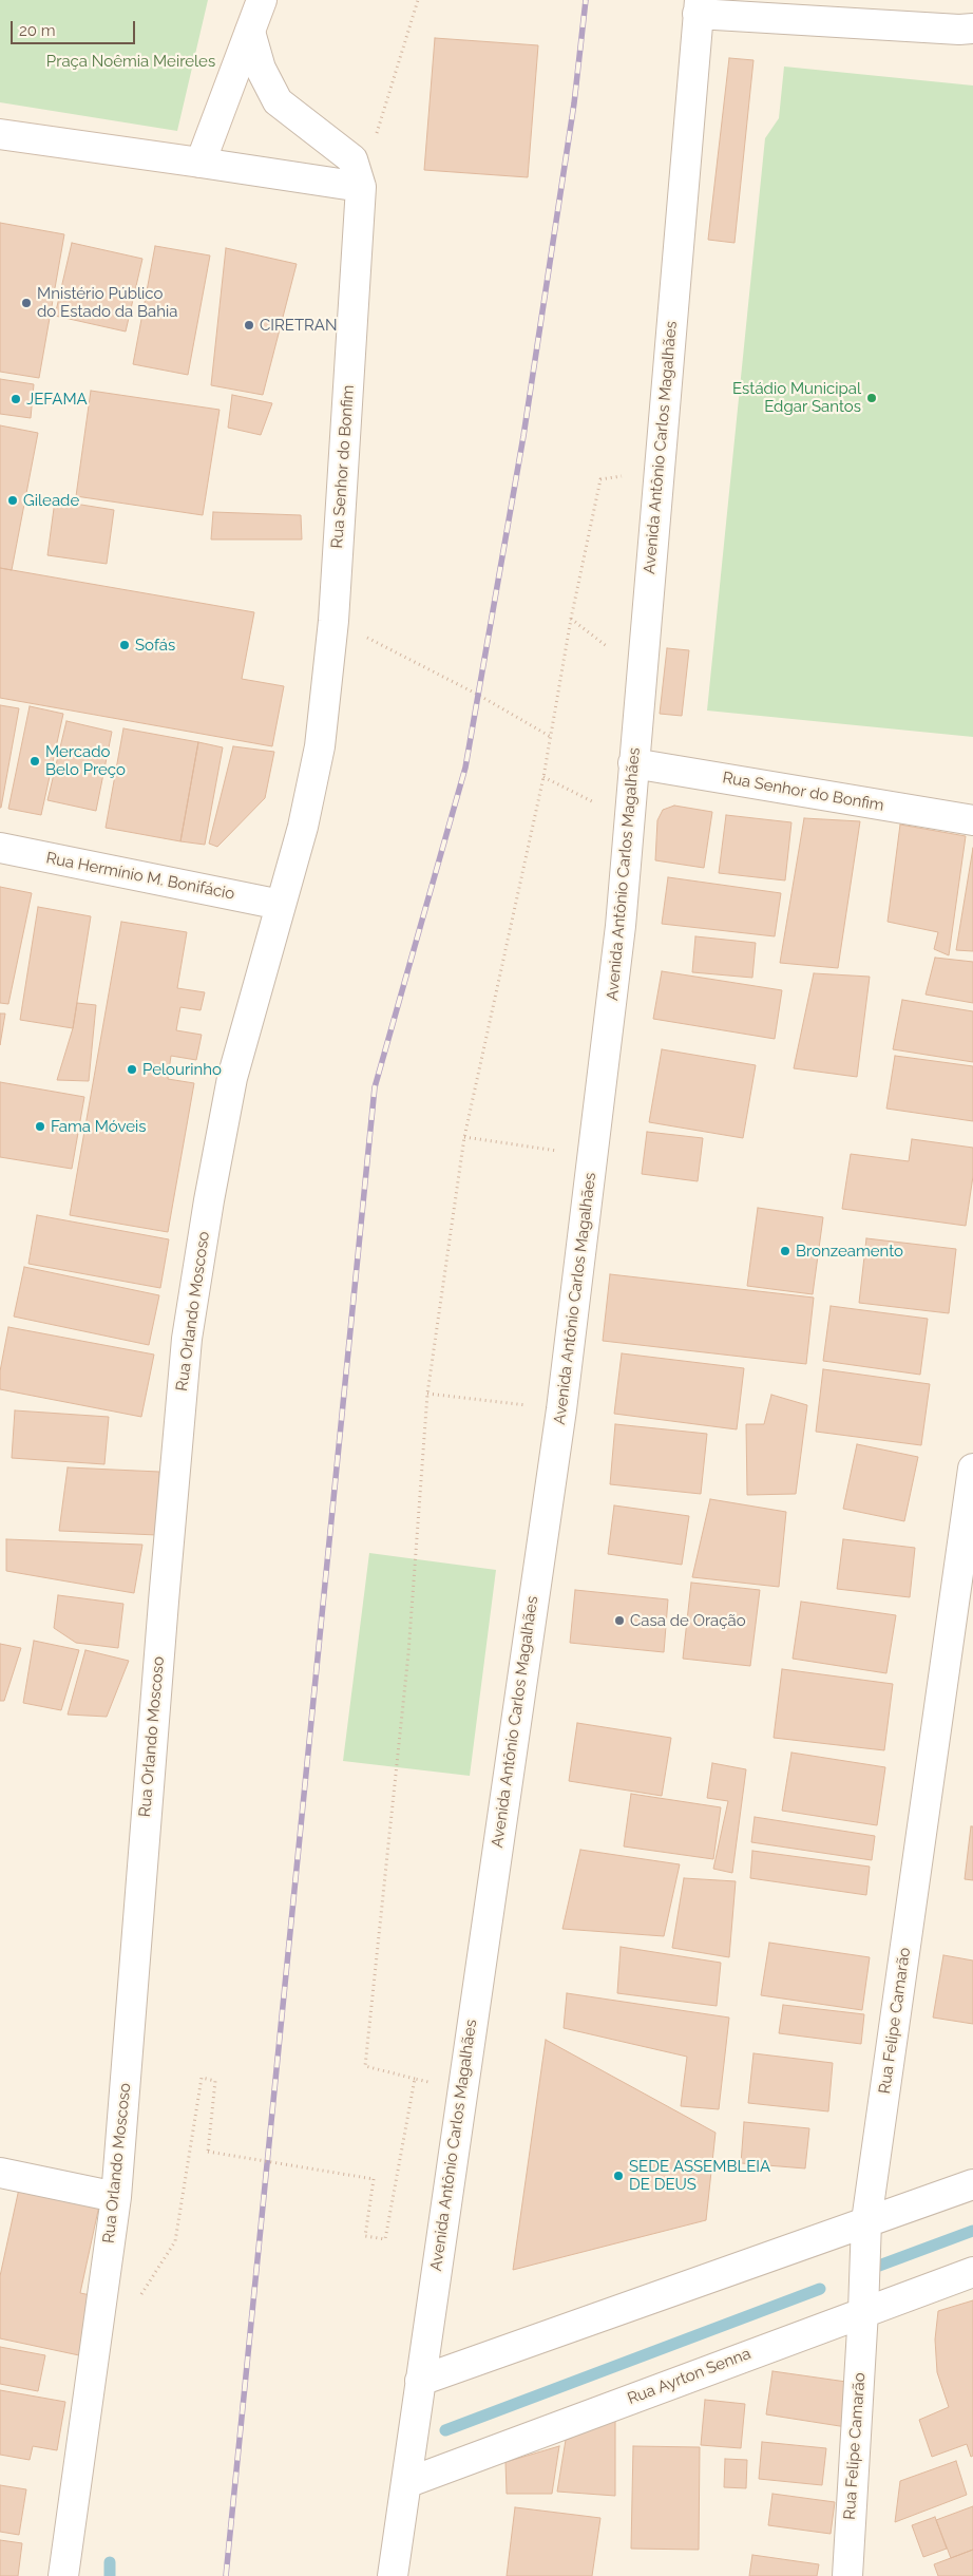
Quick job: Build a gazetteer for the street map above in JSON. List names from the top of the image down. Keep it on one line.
{"streets":{"street":["Avenida Antônio Carlos Magalhães","Rua Senhor do Bonfim","Rua Hermínio M. Bonifácio","Rua Orlando Moscoso","Rua Felipe Camarão","Rua Ayrton Senna"]},"crossings":[["Avenida Antônio Carlos Magalhães","Rua Senhor do Bonfim"],["Avenida Antônio Carlos Magalhães","Rua Ayrton Senna"],["Rua Senhor do Bonfim","Rua Hermínio M. Bonifácio"],["Rua Senhor do Bonfim","Rua Orlando Moscoso"],["Rua Hermínio M. Bonifácio","Rua Orlando Moscoso"],["Rua Felipe Camarão","Rua Ayrton Senna"]],"parks":["Praça Noêmia Meireles"],"places":["Mnistério Público do Estado da Bahia","CIRETRAN","Estádio Municipal Edgar Santos","JEFAMA","Gileade","Sofás","Mercado Belo Preço","Pelourinho","Fama Móveis","Bronzeamento","Casa de Oração","SEDE ASSEMBLEIA DE DEUS"],"scale_bar":"20 m"}
